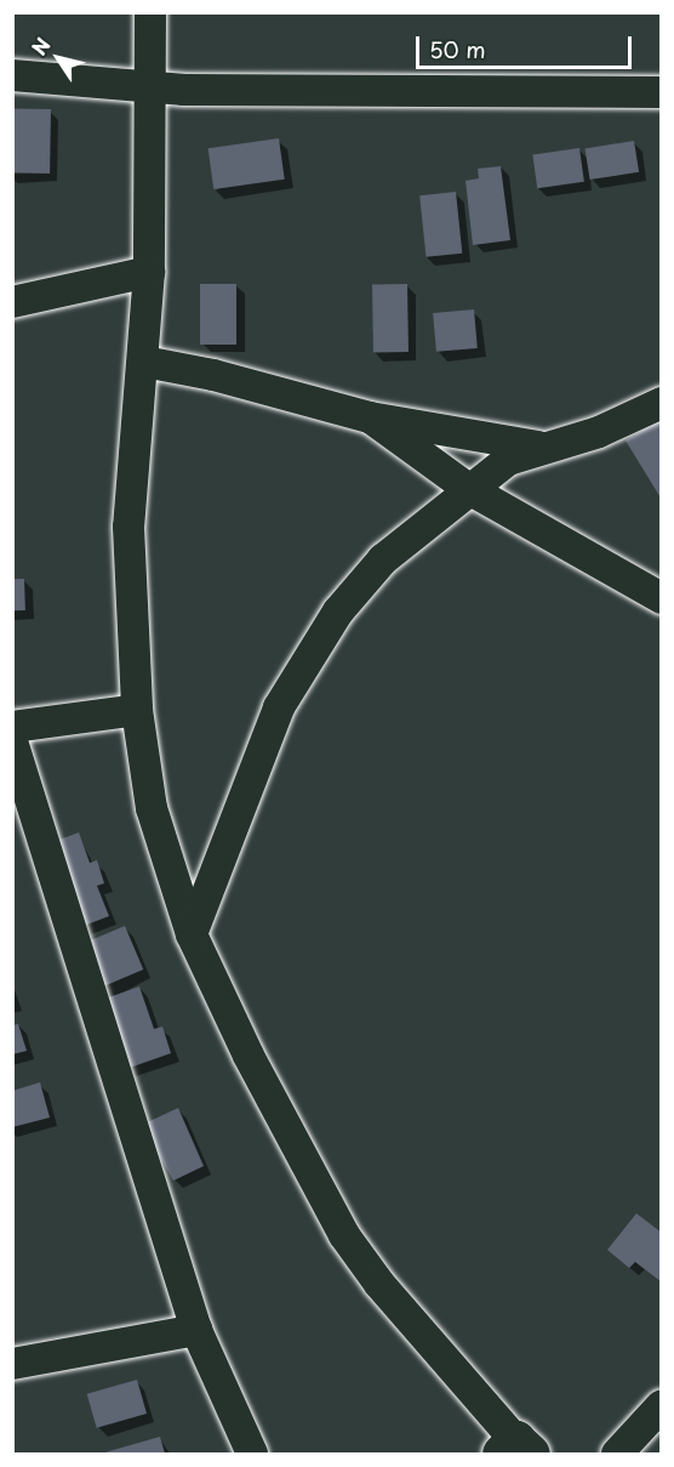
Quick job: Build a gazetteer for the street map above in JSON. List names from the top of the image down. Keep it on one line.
{"scale_bar":"50 m","north":"top left"}
